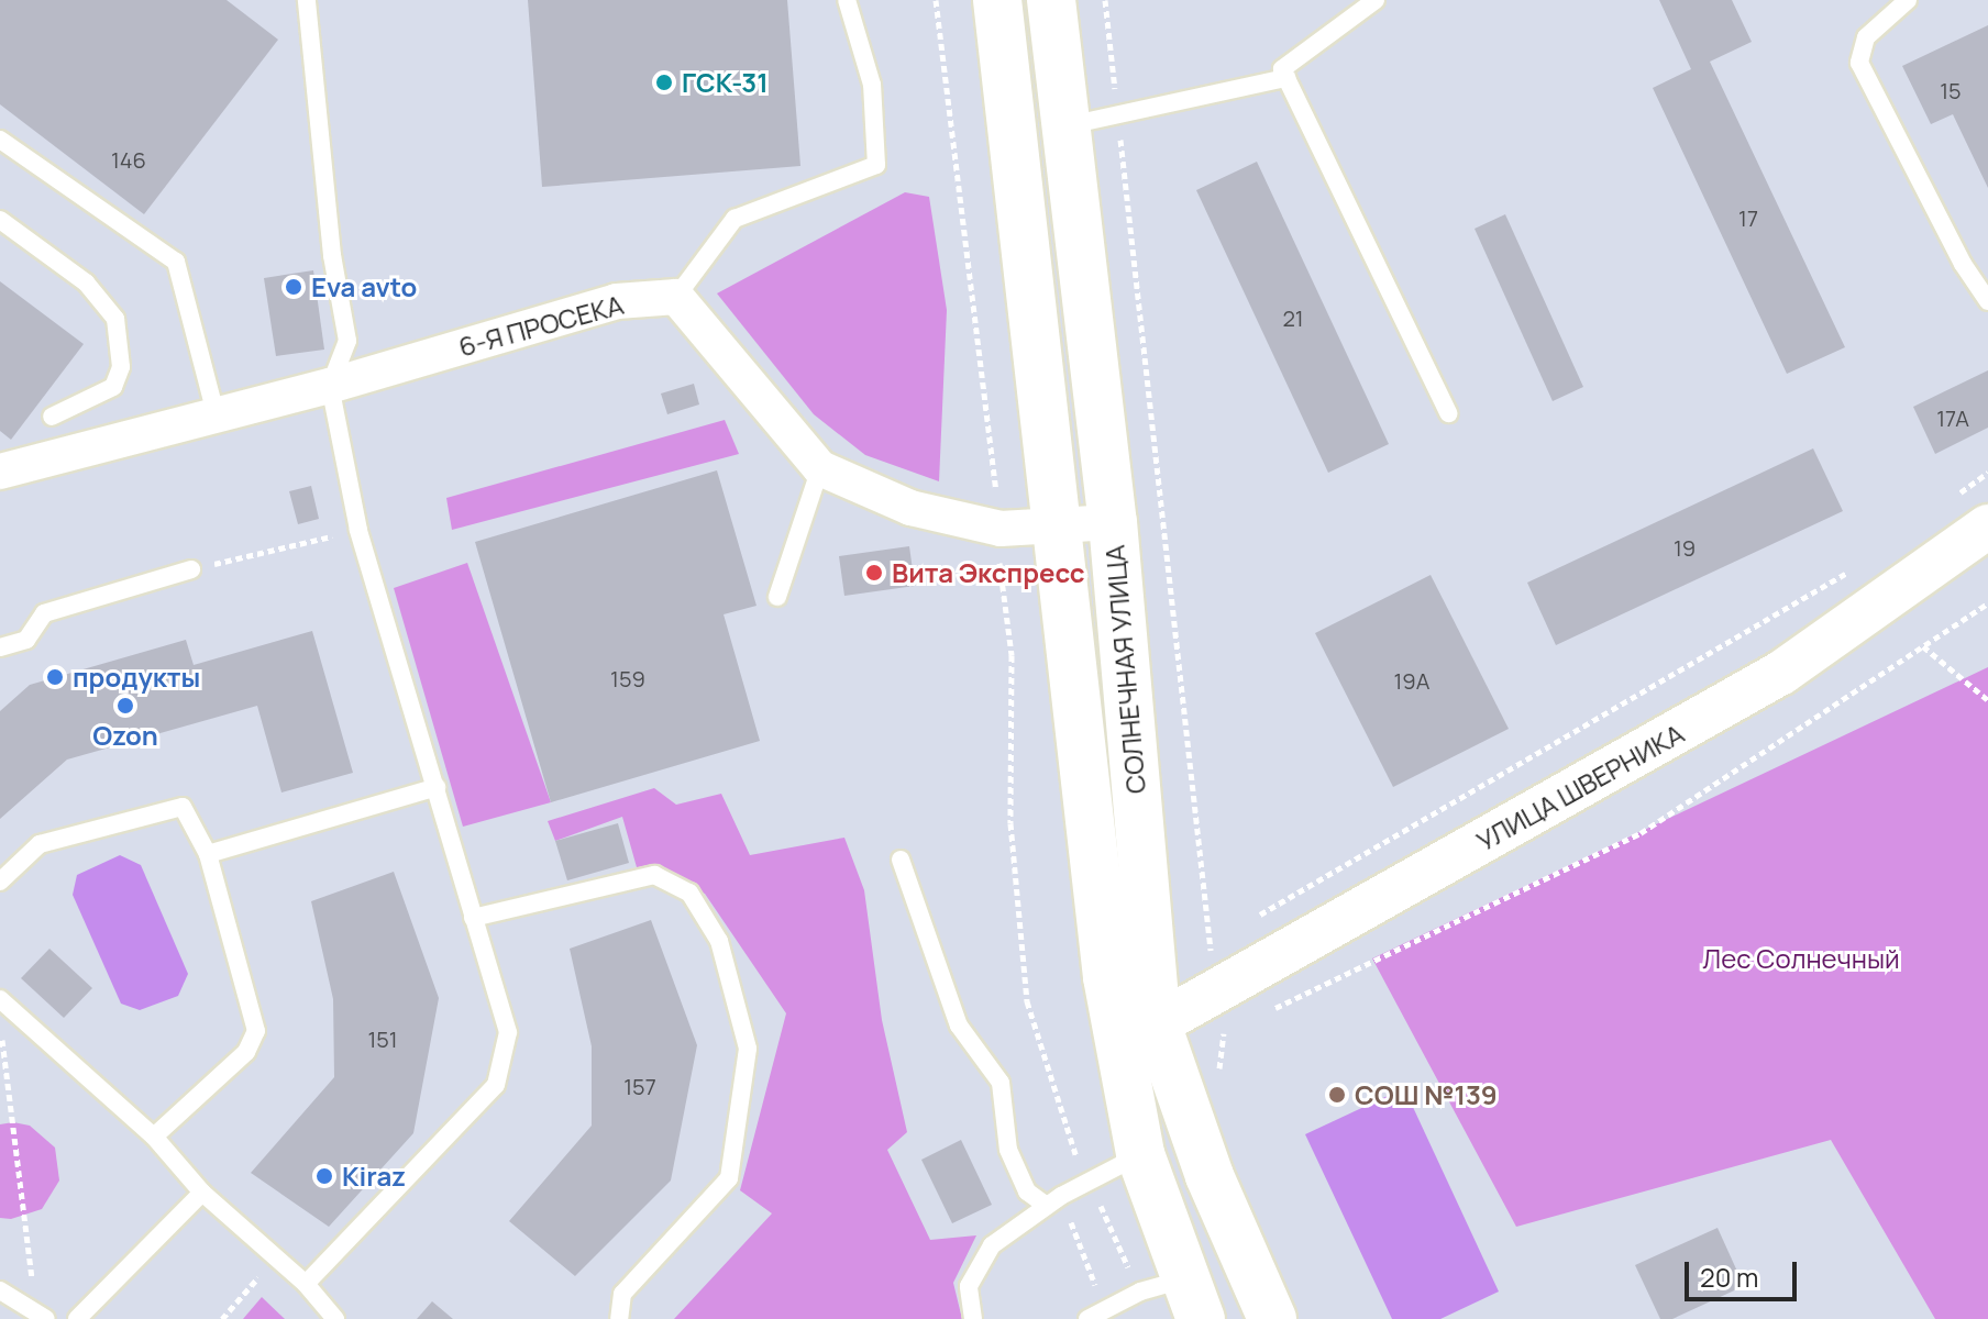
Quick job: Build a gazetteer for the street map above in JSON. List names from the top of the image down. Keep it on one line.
{"streets":{"main road":["СОЛНЕЧНАЯ УЛИЦА"],"street":["6-Я ПРОСЕКА","УЛИЦА ШВЕРНИКА"]},"crossings":[["СОЛНЕЧНАЯ УЛИЦА","УЛИЦА ШВЕРНИКА"]],"parks":["Лес Солнечный"],"places":["ГСК-31","Eva avto","Вита Экспресс","продукты","Ozon","СОШ №139","Kiraz"],"house_numbers":["15","146","17","21","17А","19","159","19А","151","157"],"scale_bar":"20 m"}
